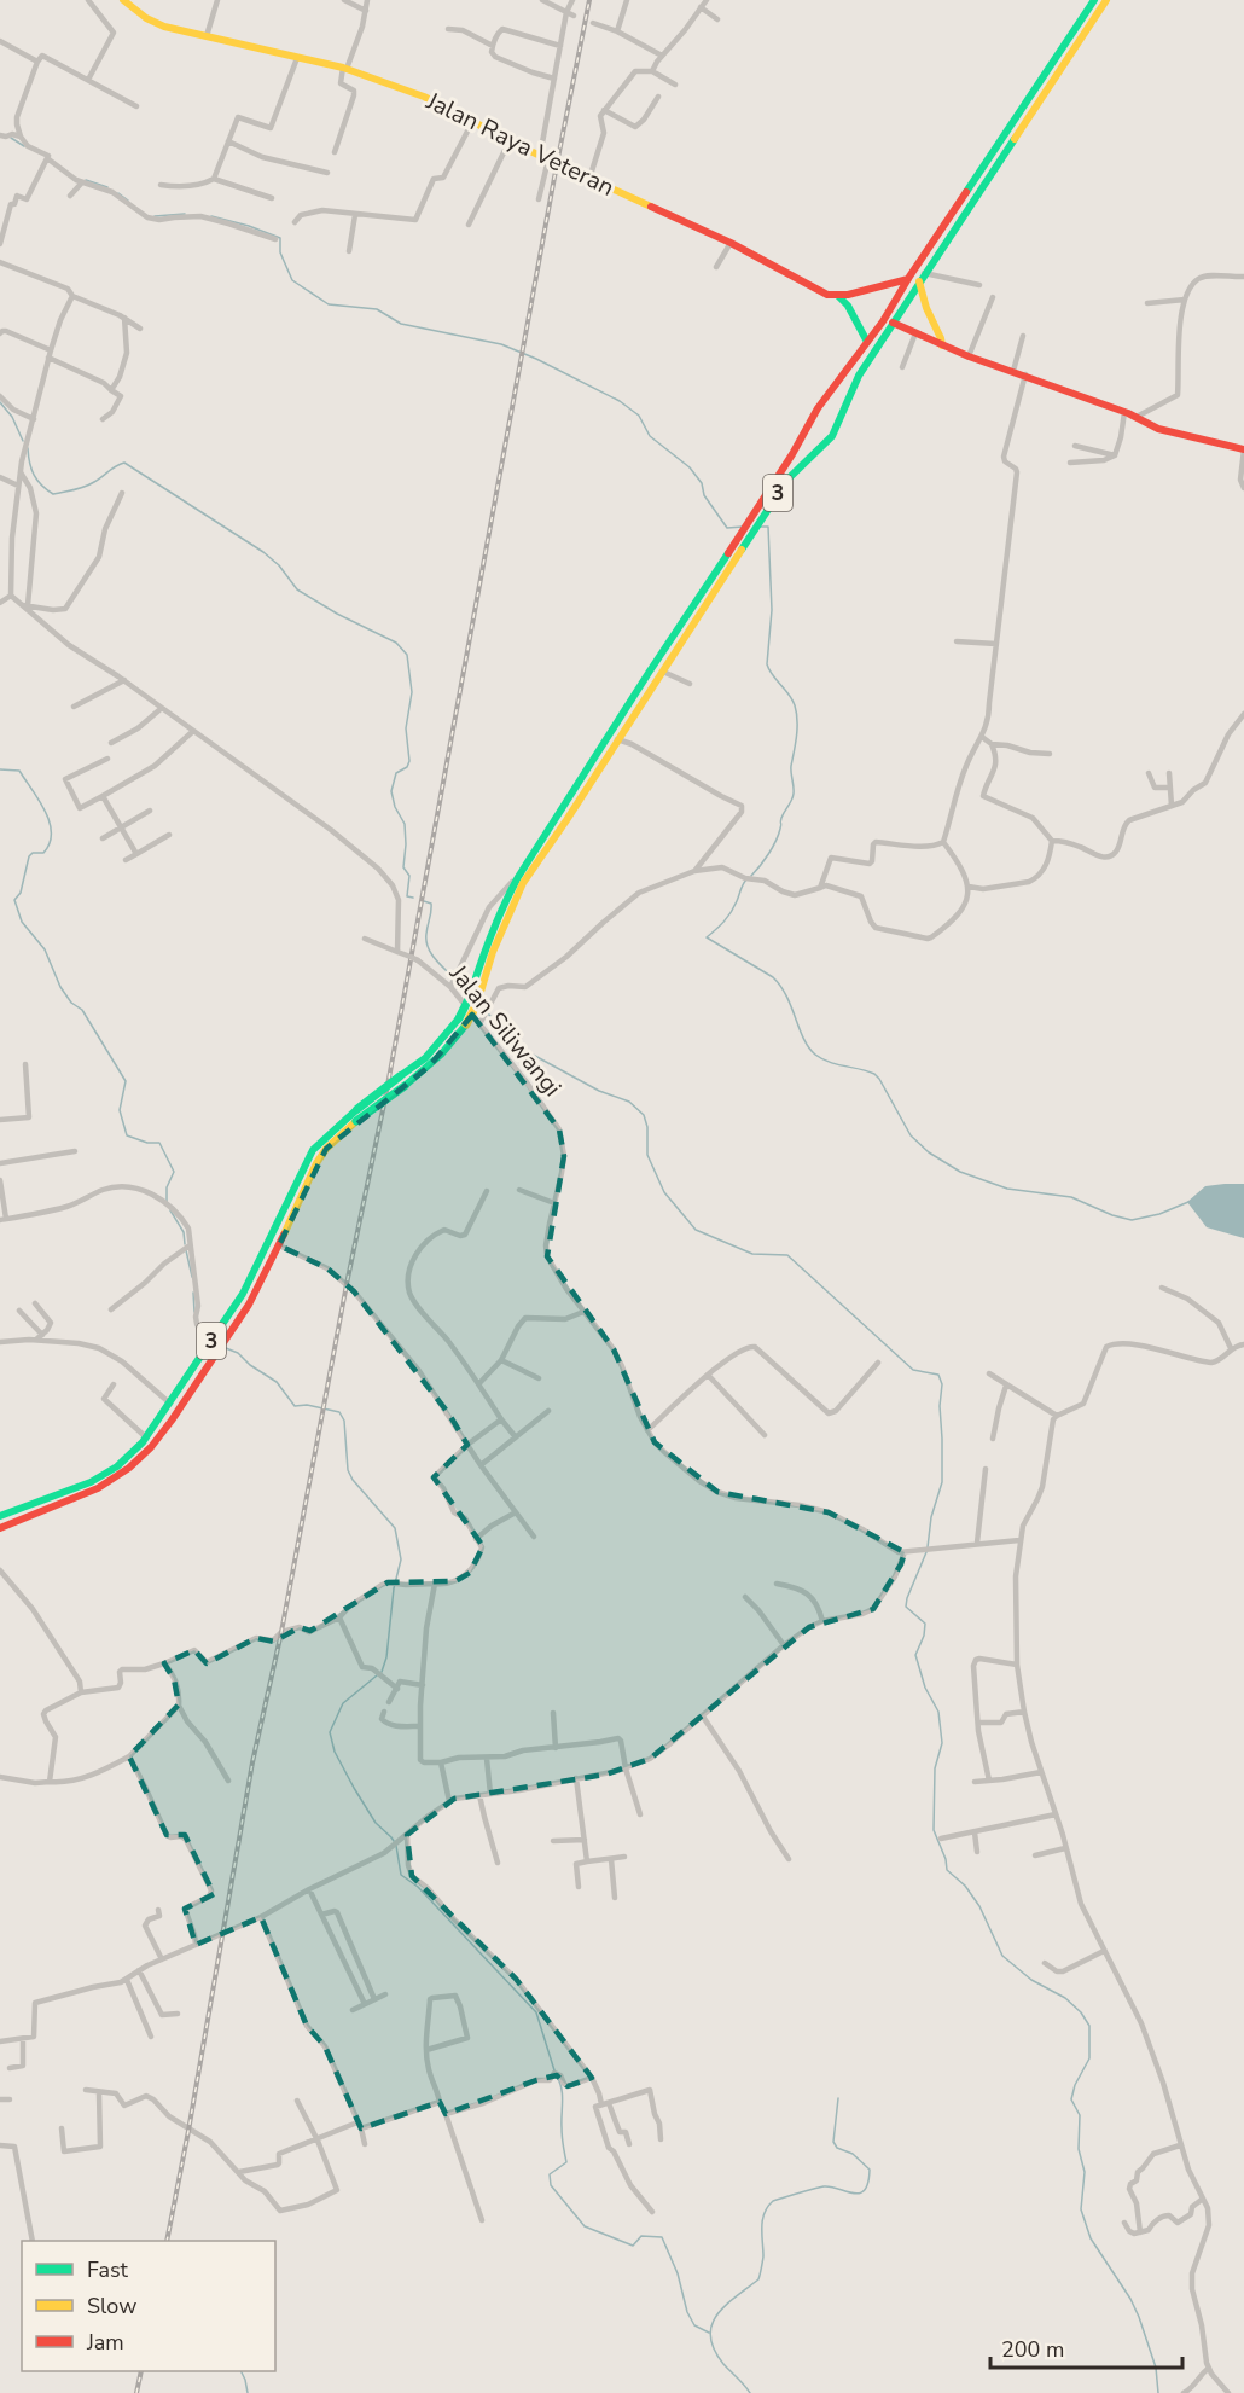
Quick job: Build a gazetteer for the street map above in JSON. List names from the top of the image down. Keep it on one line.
{"streets":{"main road":["Jalan Raya Veteran","3"],"street":["Jalan Siliwangi"]},"legend":["Fast","Slow","Jam"],"scale_bar":"200 m"}
